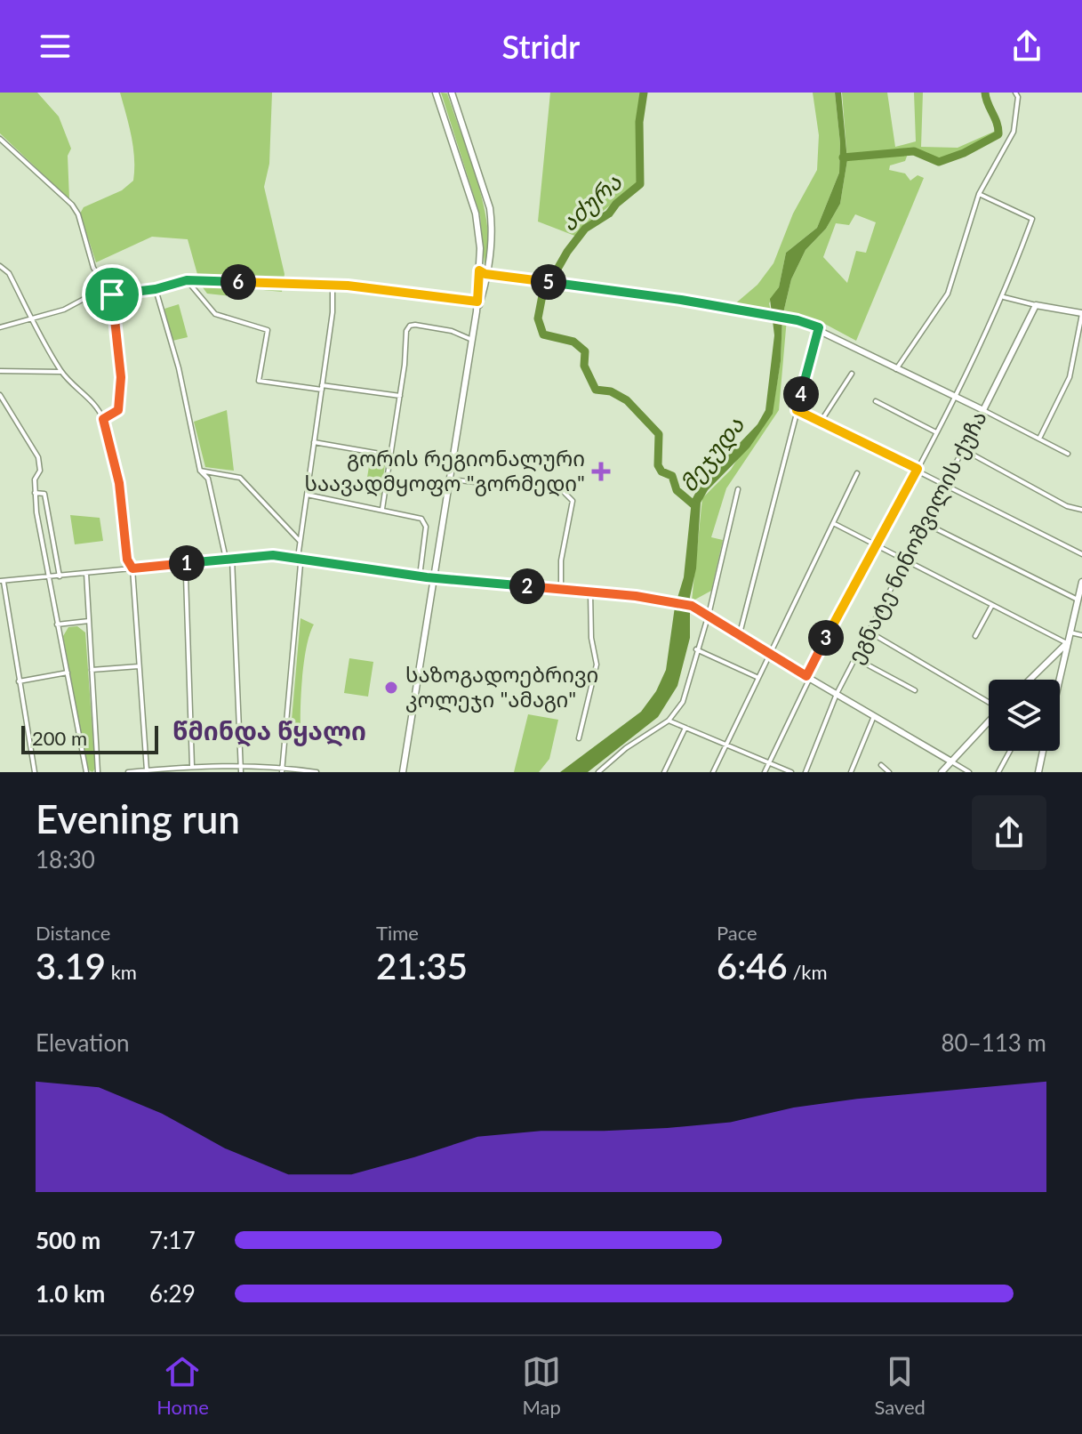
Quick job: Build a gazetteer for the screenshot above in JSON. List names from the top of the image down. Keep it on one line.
{"streets":{"main road":["ეგნატე ნინოშვილის ქუჩა"]},"districts":["წმინდა წყალი"],"water":["აძურა","მეჯუდა"],"places":{"health":["გორის რეგიონალური საავადმყოფო \"გორმედი\""],"other":["საზოგადოებრივი კოლეჯი \"ამაგი\""]},"scale_bar":"200 m","page":{"header":"Stridr","pins":["5","6","4","1","2","3"],"scale":"200 m","heading":["Evening run","18:30"],"stats":[["Distance","3.19 km"],["Time","21:35"],["Pace","6:46 /km"]],"chart":["Elevation","80–113 m"],"list":[{"name":"500 m","note":"7:17"},{"name":"1.0 km","note":"6:29"}],"tabs":["Home","Map","Saved"]}}
